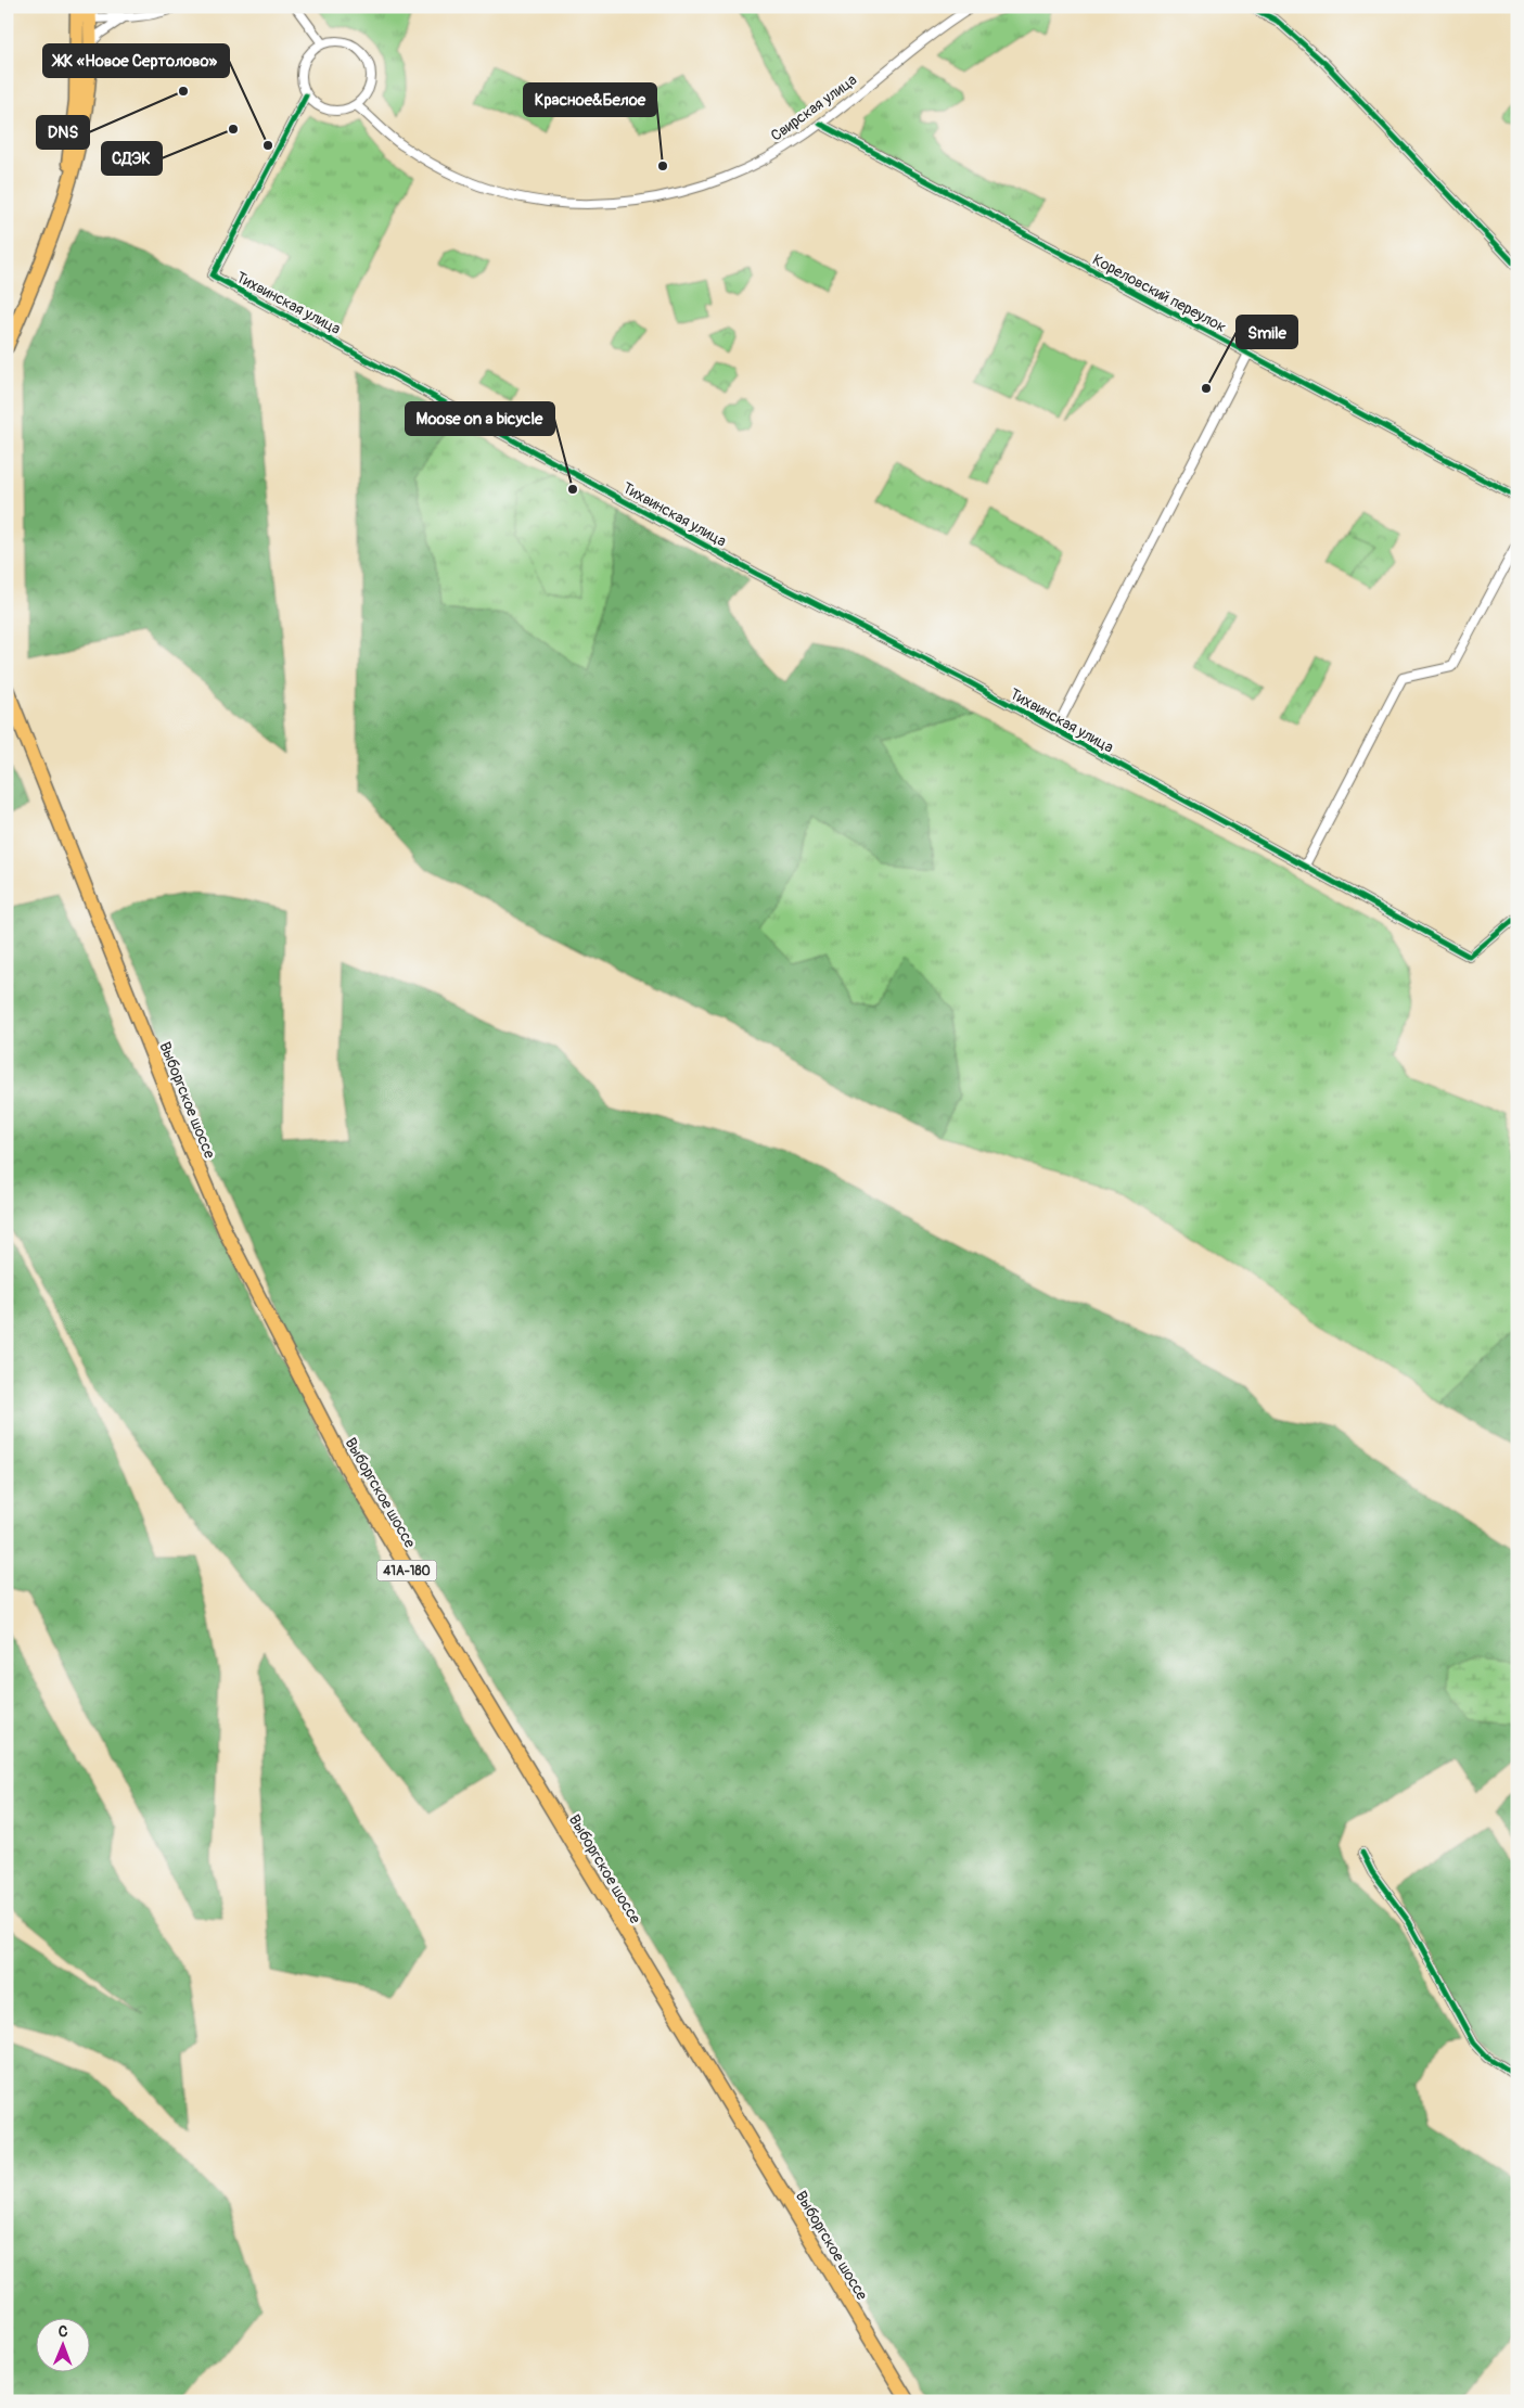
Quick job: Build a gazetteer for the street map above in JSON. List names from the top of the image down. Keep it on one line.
{"streets":{"main road":["Выборгское шоссе","41А-180"],"street":["Свирская улица","Кореловский переулок","Тихвинская улица"]},"crossings":[["Свирская улица","Кореловский переулок"],["Свирская улица","Тихвинская улица"],["Кореловский переулок","Тихвинская улица"]],"places":["DNS","СДЭК","ЖК «Новое Сертолово»","Красное&Белое","Smile","Moose on a bicycle"],"north":"top"}
